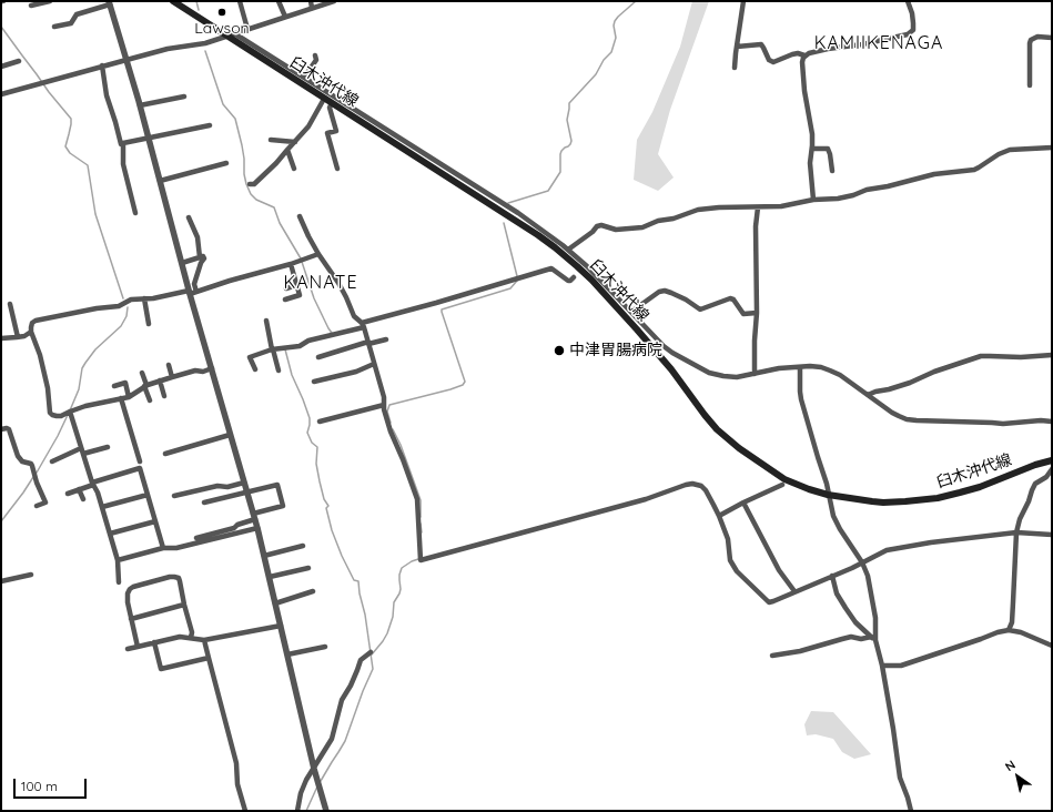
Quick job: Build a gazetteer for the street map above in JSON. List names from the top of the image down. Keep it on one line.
{"streets":{"main road":["臼木沖代線"]},"districts":["KAMIIKENAGA","KANATE"],"places":["Lawson","中津胃腸病院"],"scale_bar":"100 m","north":"top left"}
